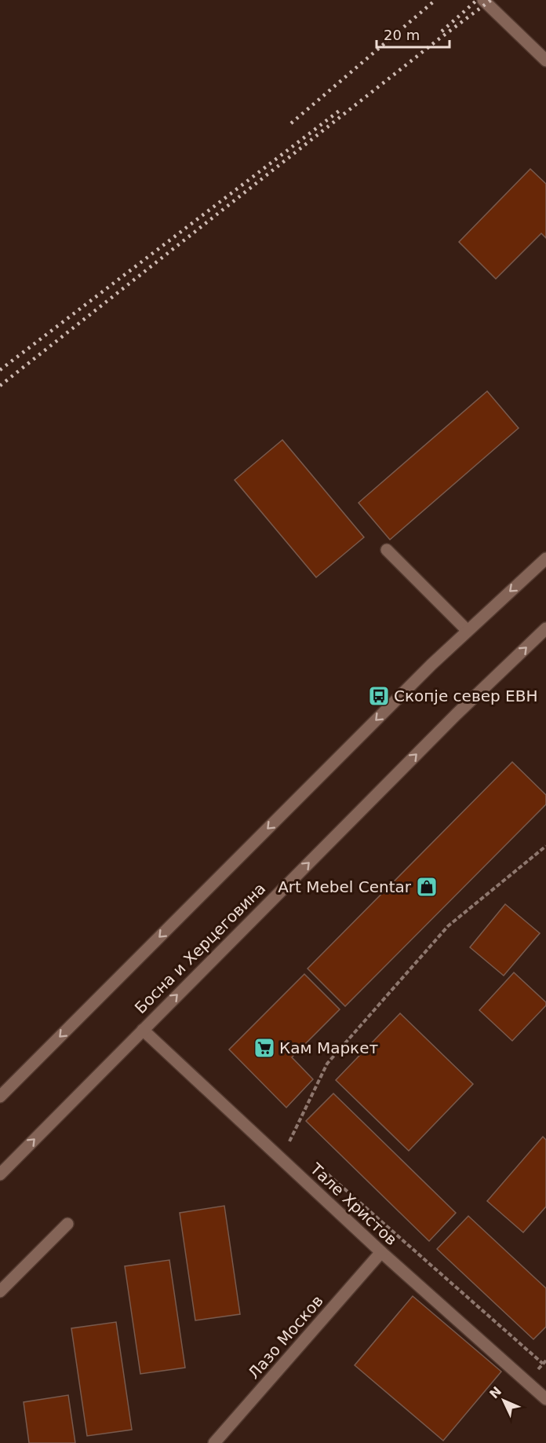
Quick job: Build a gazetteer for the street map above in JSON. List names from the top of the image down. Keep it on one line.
{"streets":{"street":["Босна и Херцеговина","Тале Христов","Лазо Москов"]},"crossings":[["Босна и Херцеговина","Тале Христов"],["Тале Христов","Лазо Москов"]],"places":{"bus stop":["Скопје север ЕВН"],"shop":["Art Mebel Centar"],"supermarket":["Кам Маркет"]},"scale_bar":"20 m","north":"top left"}
